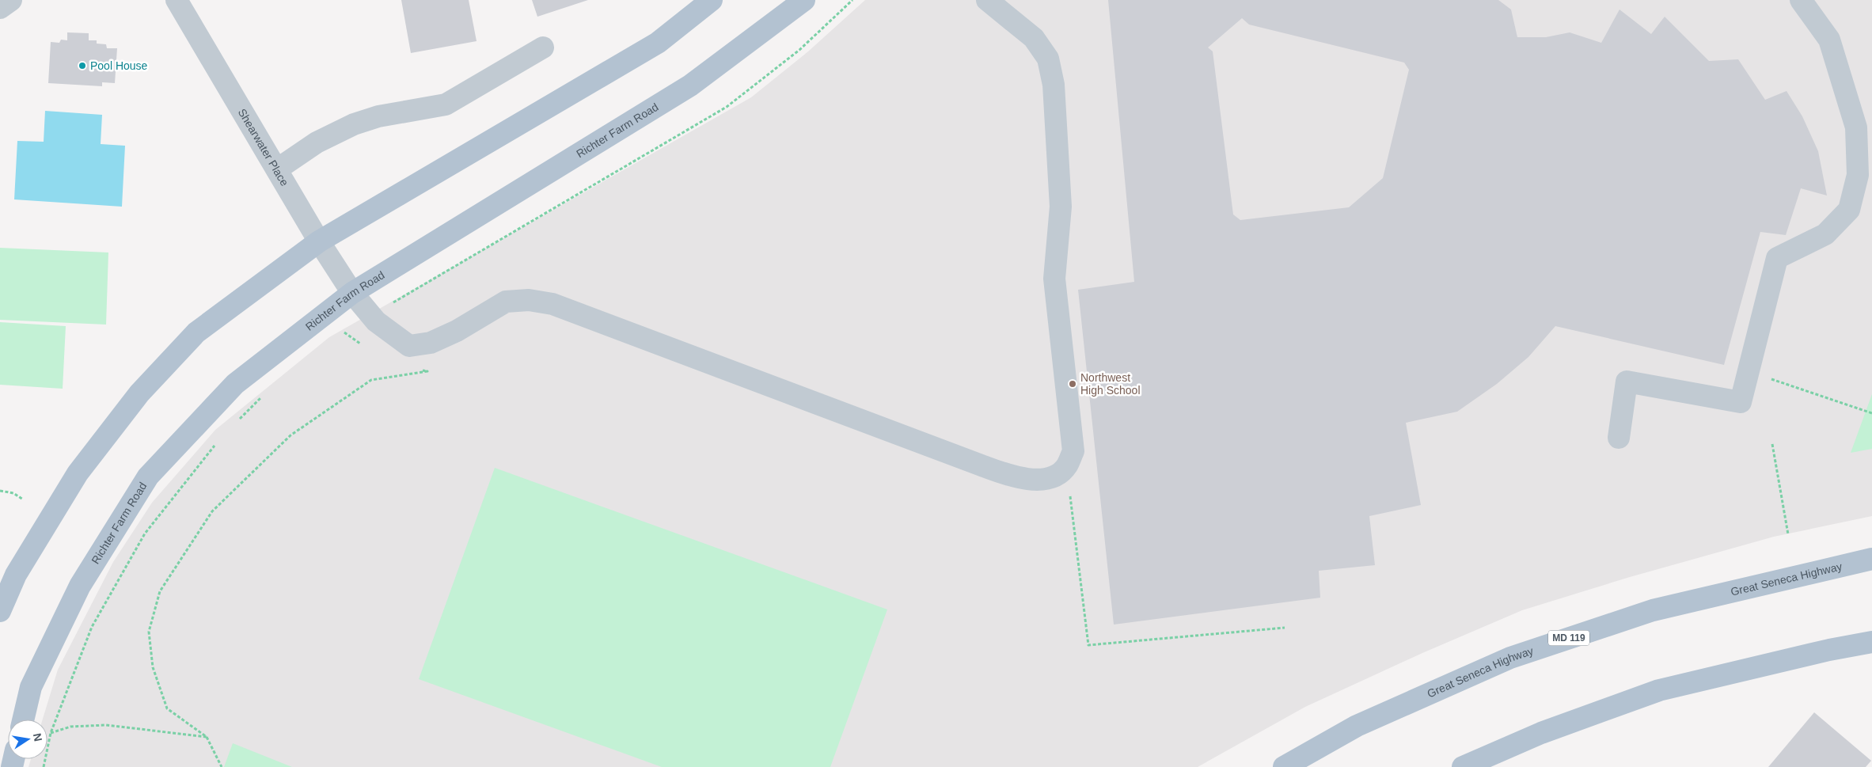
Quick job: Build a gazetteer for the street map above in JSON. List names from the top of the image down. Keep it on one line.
{"streets":{"main road":["Richter Farm Road","Great Seneca Highway","MD 119"],"street":["Shearwater Place"]},"crossings":[["Richter Farm Road","Shearwater Place"]],"places":["Pool House","Northwest High School"],"north":"right"}
